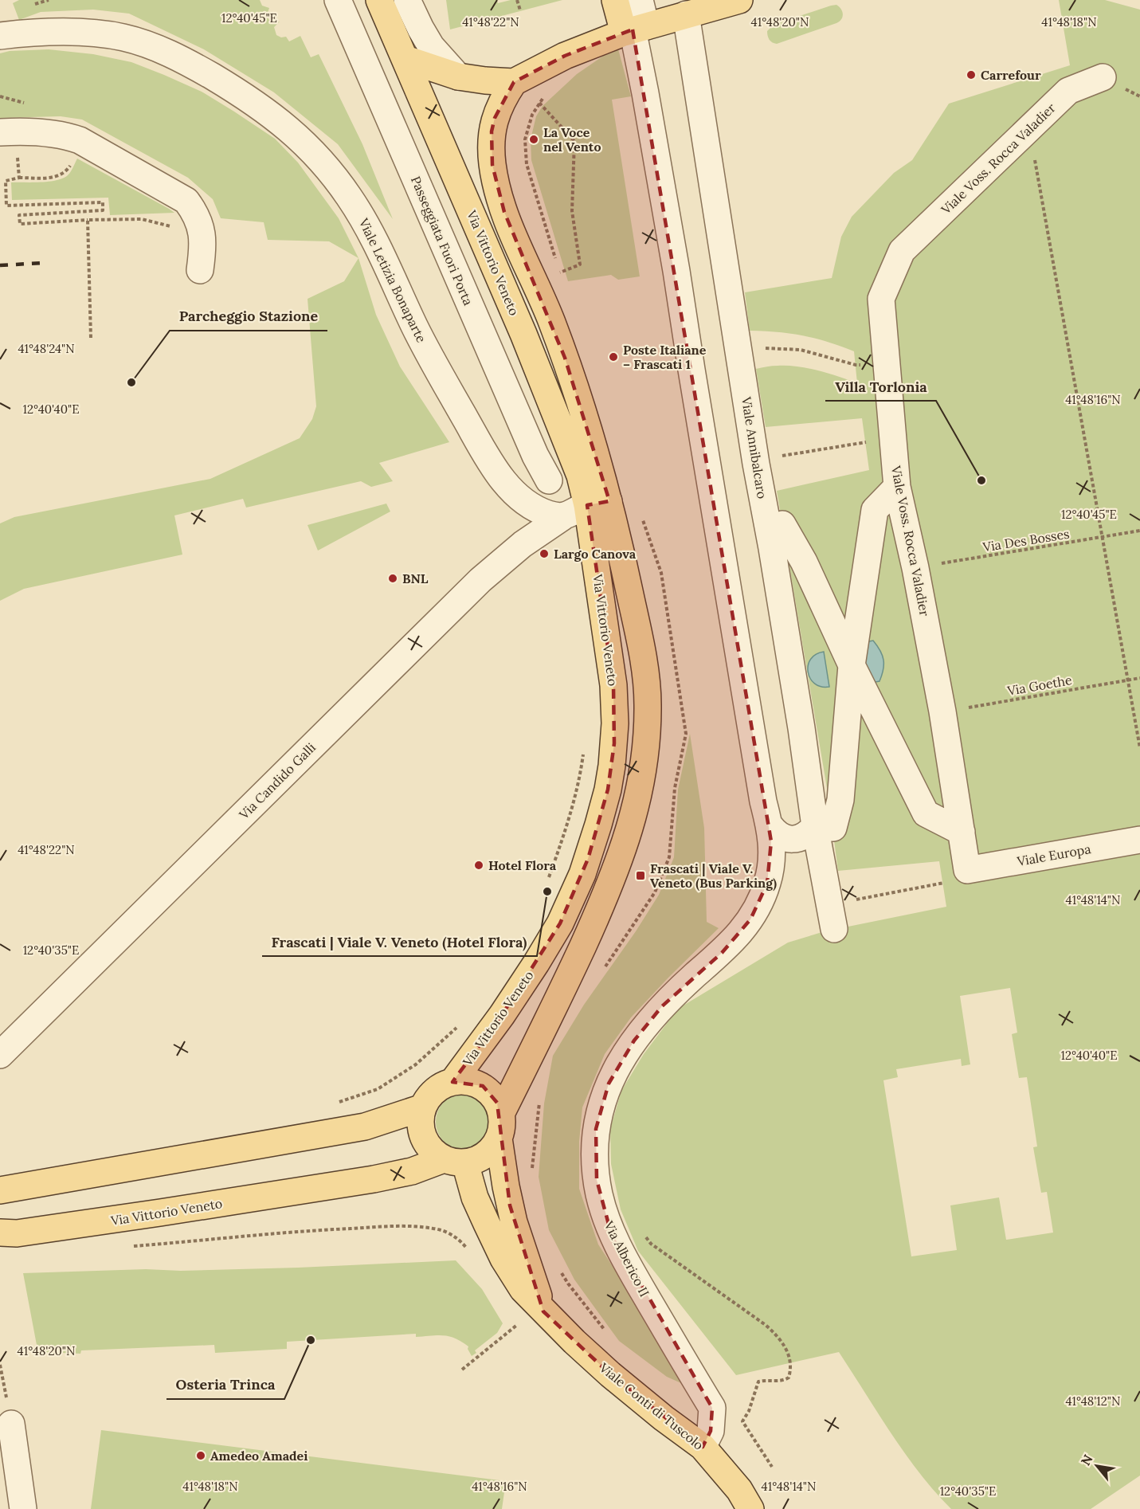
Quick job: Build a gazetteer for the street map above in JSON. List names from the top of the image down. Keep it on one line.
{"streets":{"main road":["Via Vittorio Veneto","Viale Conti di Tuscolo"],"street":["Viale Voss. Rocca Valadier","Passeggiata Fuori Porta","Viale Letizia Bonaparte","Viale Annibalcaro","Via Candido Galli","Viale Europa","Via Alberico II"],"path":["Via Des Bosses","Via Goethe"]},"crossings":[["Viale Voss. Rocca Valadier","Via Des Bosses"],["Viale Voss. Rocca Valadier","Via Goethe"],["Viale Voss. Rocca Valadier","Viale Europa"],["Via Vittorio Veneto","Viale Conti di Tuscolo"],["Viale Letizia Bonaparte","Via Candido Galli"],["Via Alberico II","Viale Conti di Tuscolo"]],"places":{"other":["Carrefour","La Voce nel Vento","Poste Italiane – Frascati 1","Parcheggio Stazione","Villa Torlonia","Largo Canova","BNL","Hotel Flora","Frascati | Viale V. Veneto (Hotel Flora)","Osteria Trinca","Amedeo Amadei"],"transit":["Frascati | Viale V. Veneto (Bus Parking)"]},"north":"top left","coordinates":["12°40'45\"E","41°48'22\"N","41°48'20\"N","41°48'18\"N","41°48'24\"N","41°48'16\"N","12°40'40\"E","41°48'14\"N","12°40'35\"E","41°48'12\"N"]}
